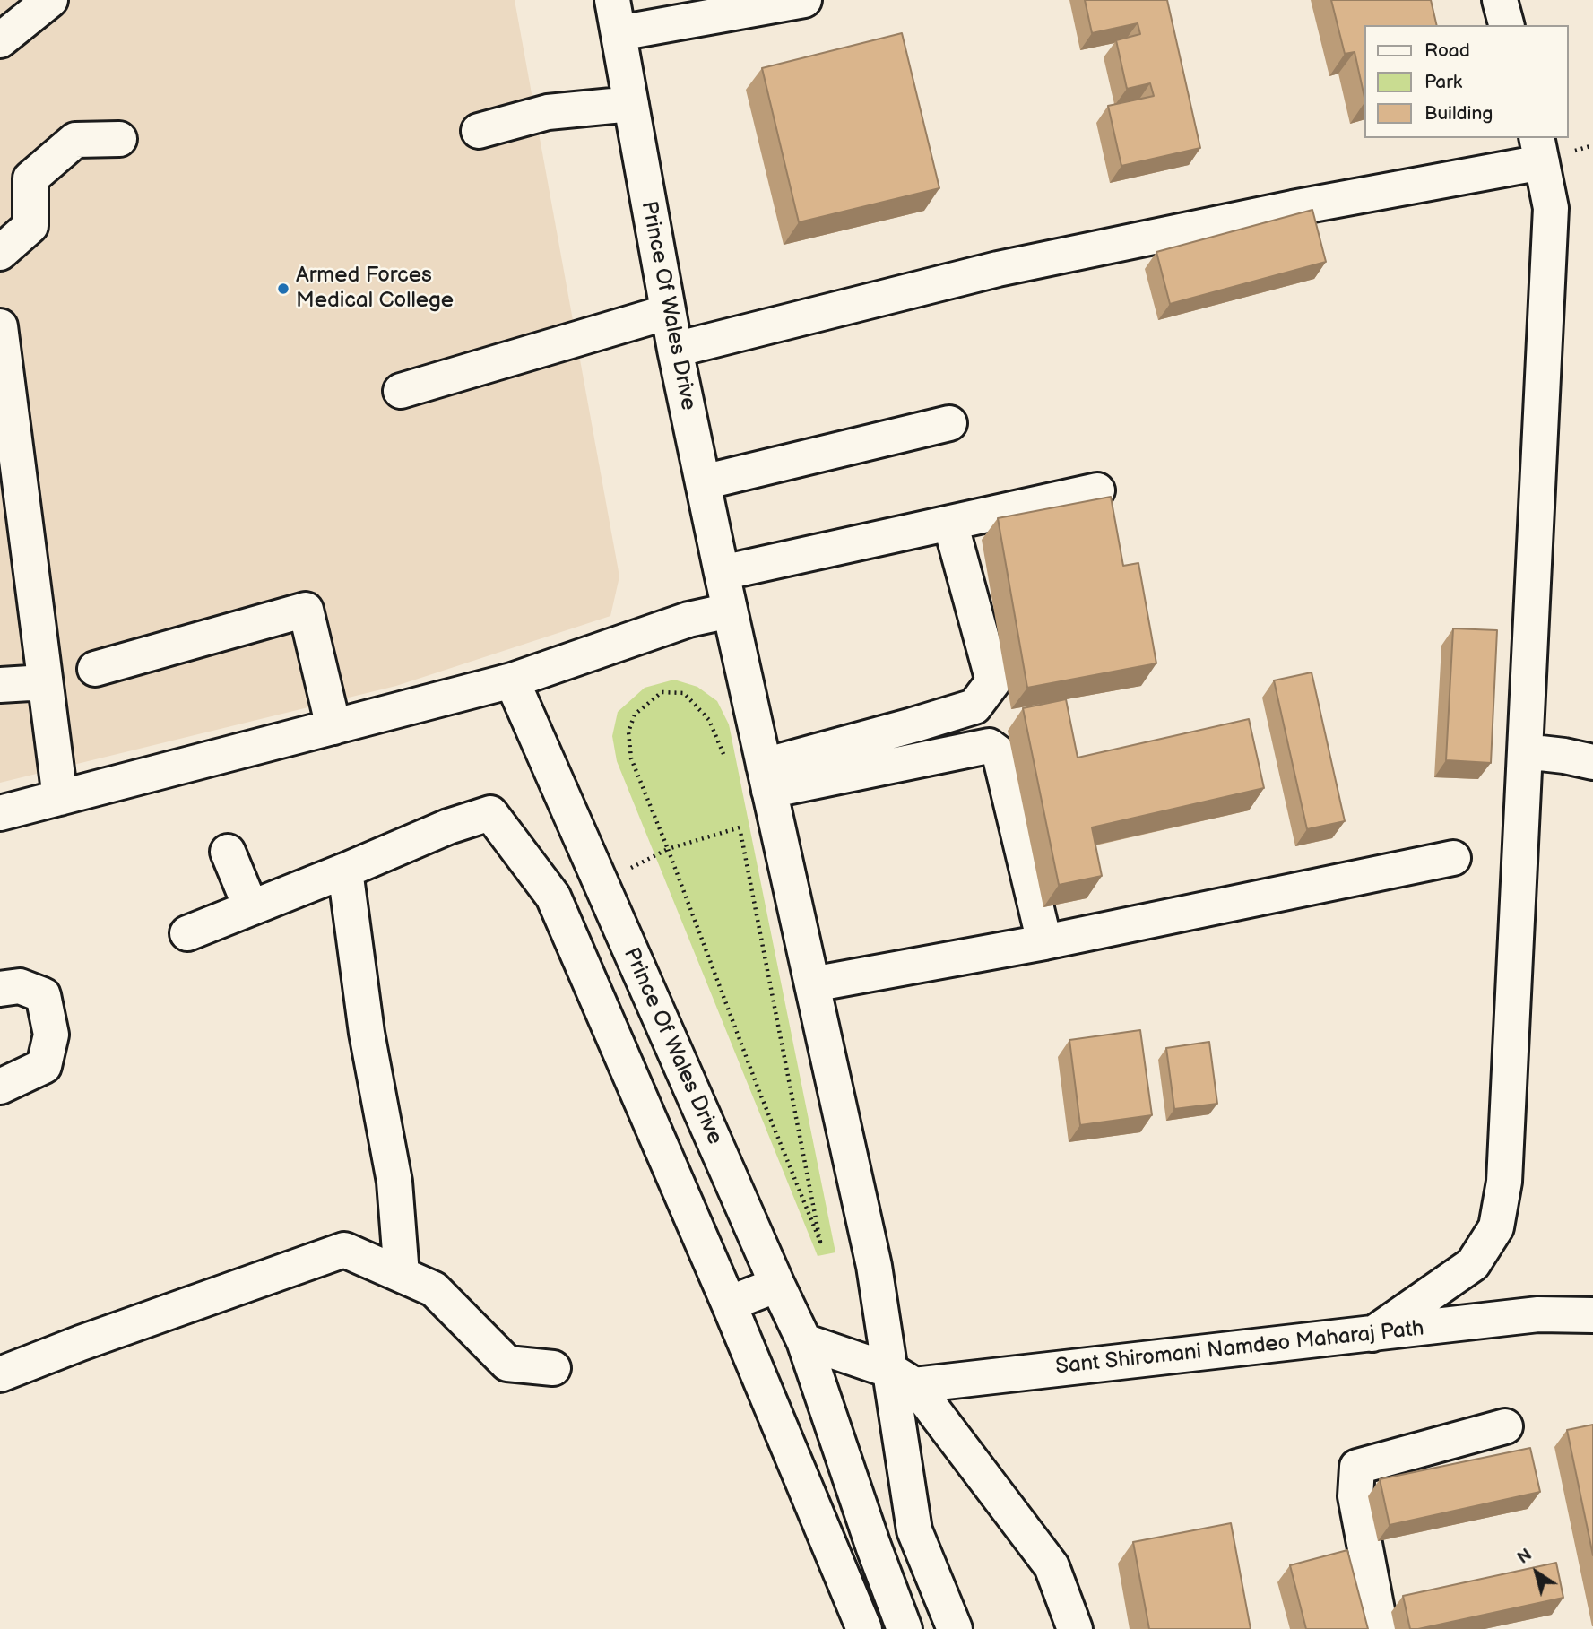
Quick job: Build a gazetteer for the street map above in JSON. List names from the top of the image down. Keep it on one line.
{"streets":{"street":["Prince Of Wales Drive","Sant Shiromani Namdeo Maharaj Path"]},"crossings":[["Prince Of Wales Drive","Sant Shiromani Namdeo Maharaj Path"]],"places":["Armed Forces Medical College"],"legend":["Road","Park","Building"],"north":"top left"}
